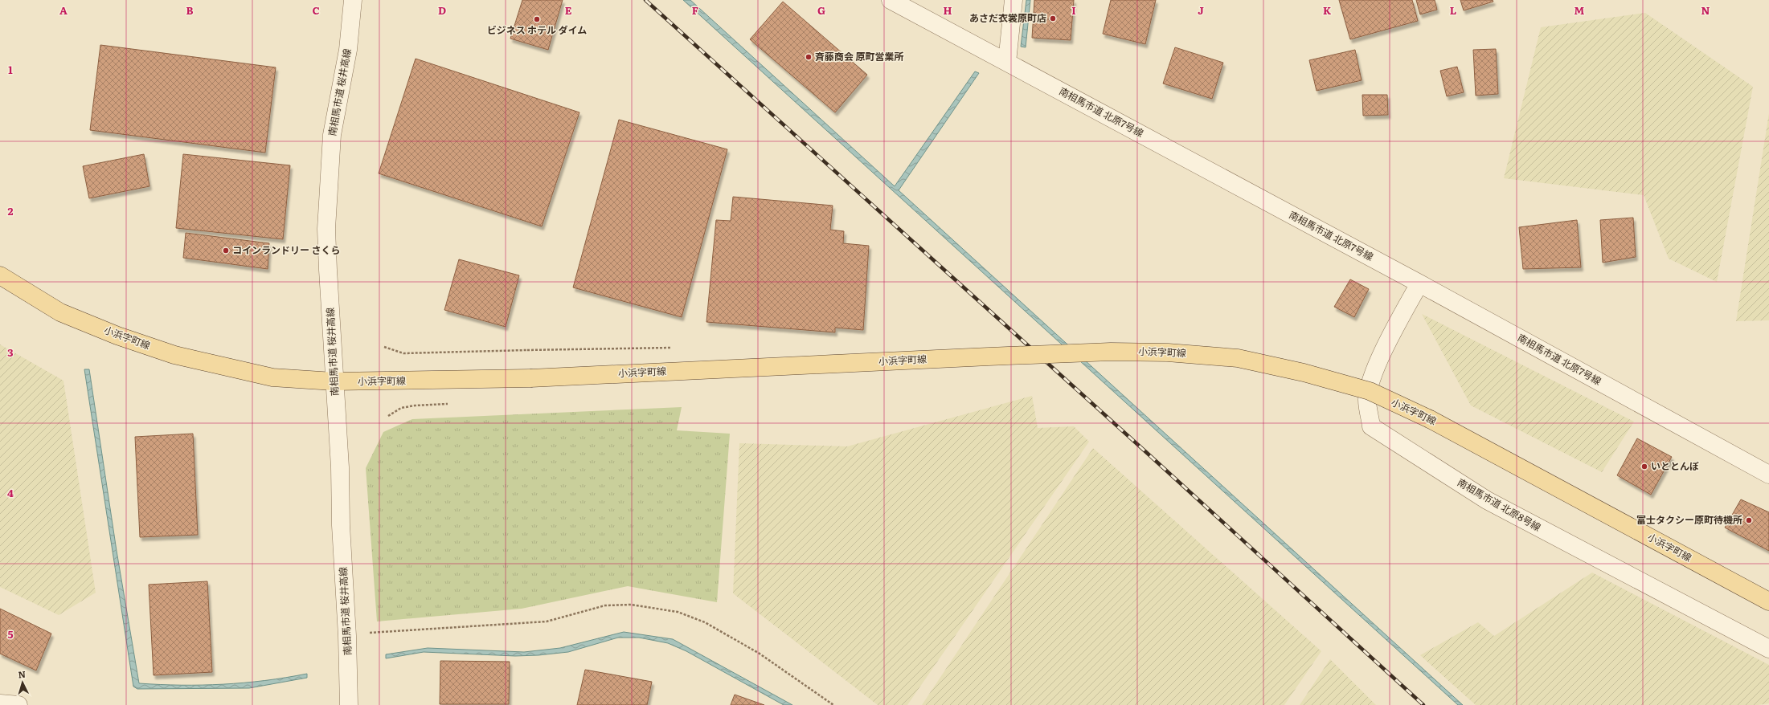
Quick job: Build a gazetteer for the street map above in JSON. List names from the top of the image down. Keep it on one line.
{"streets":{"main road":["小浜字町線"],"street":["南相馬市道 桜井高線","南相馬市道 北原7号線","南相馬市道 北原8号線"]},"crossings":[["南相馬市道 桜井高線","小浜字町線"],["南相馬市道 北原7号線","南相馬市道 北原8号線"]],"places":["あさだ衣裳原町店","ビジネス ホテル ダイム","斉藤商会 原町営業所","コインランドリー さくら","いととんぼ","富士タクシー原町待機所"],"north":"top","grid":{"columns":["A","B","C","D","E","F","G","H","I","J","K","L","M","N"],"rows":["1","2","3","4","5"]}}
